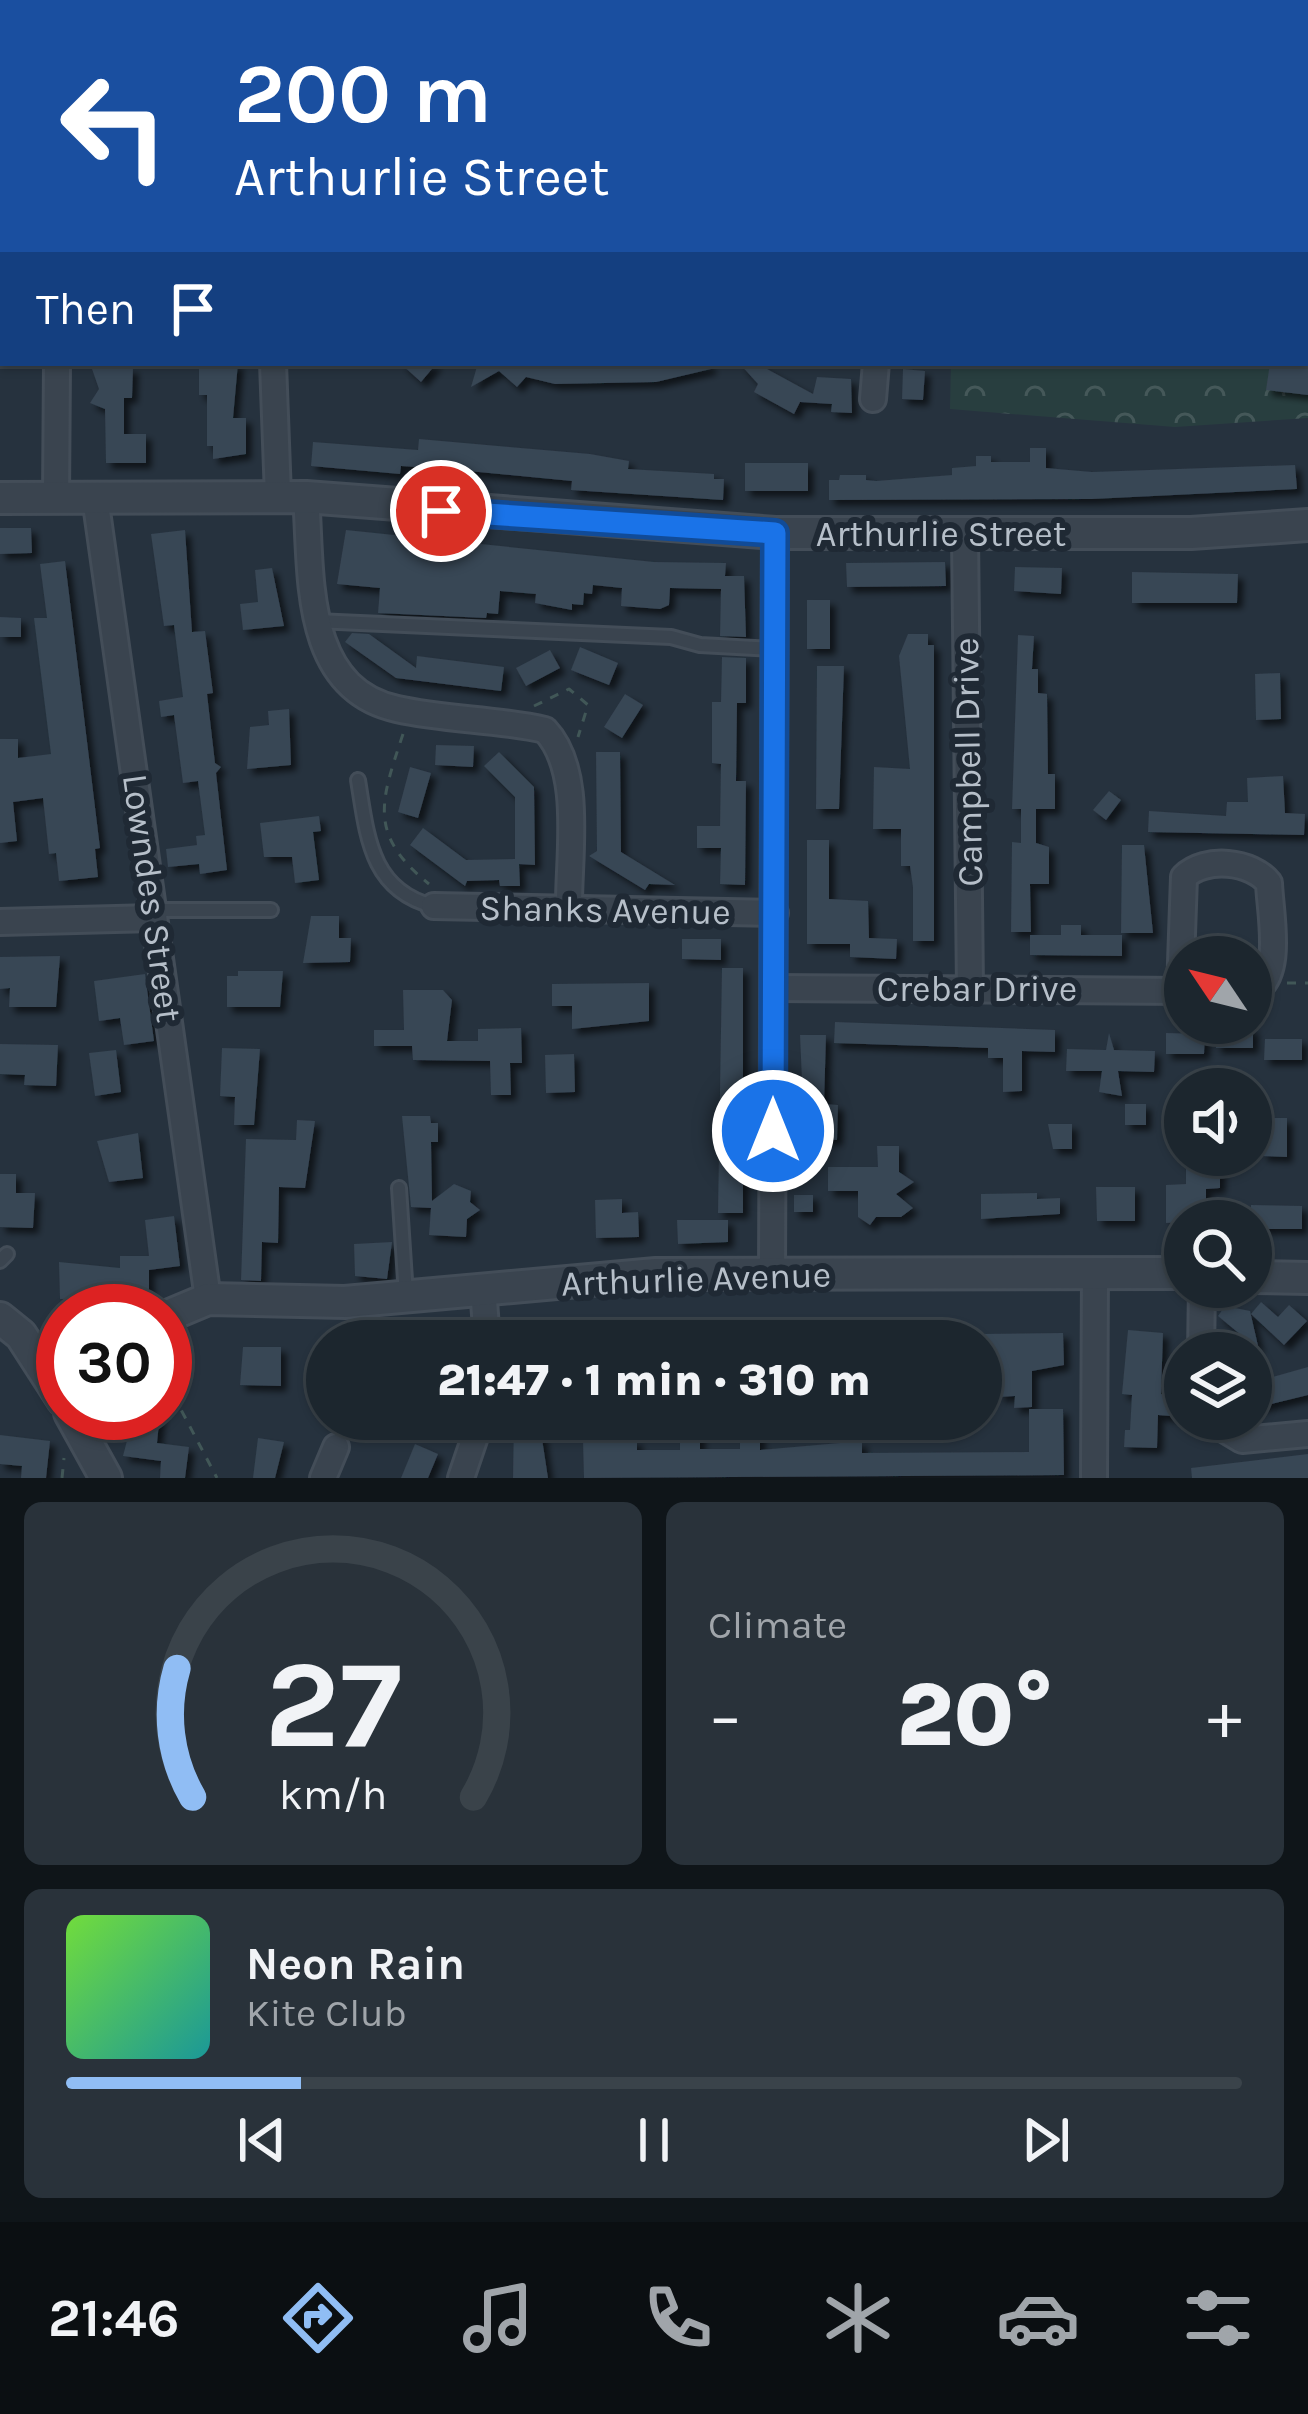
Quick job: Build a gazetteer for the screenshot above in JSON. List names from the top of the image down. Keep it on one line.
{"streets":{"street":["Arthurlie Street","Campbell Drive","Lowndes Street","Shanks Avenue","Crebar Drive","Arthurlie Avenue"]},"crossings":[["Arthurlie Street","Campbell Drive"],["Arthurlie Street","Lowndes Street"],["Campbell Drive","Crebar Drive"],["Lowndes Street","Arthurlie Avenue"]],"north":"top left","page":{"turn":["200 m","Arthurlie Street"],"then":"Then","limit":"30","trip":"21:47 · 1 min · 310 m","tile":"Climate","heat":["−","20°","+"],"song":["Neon Rain","Kite Club"],"tabs":"21:46","gauge":["27","km/h"]}}
